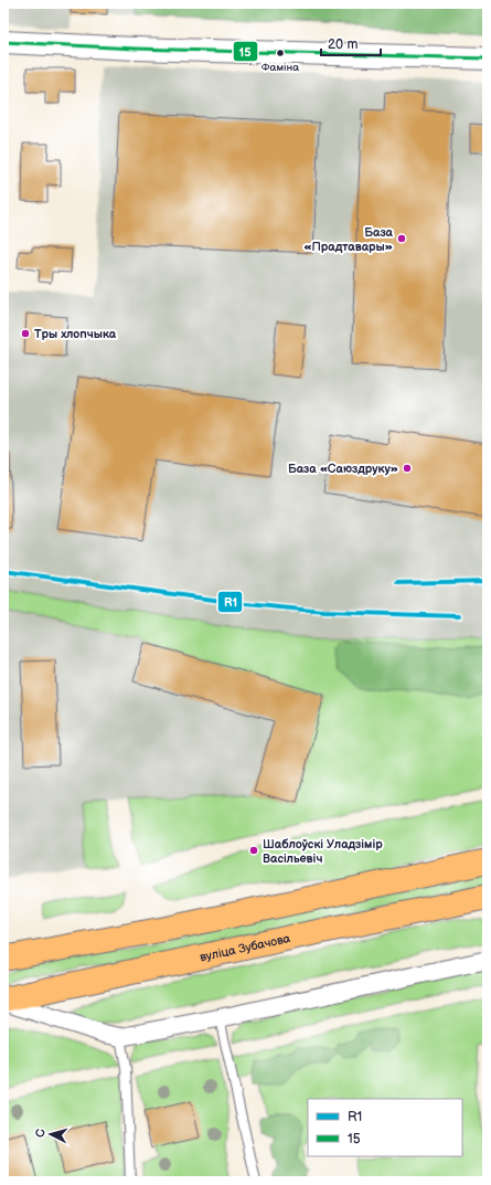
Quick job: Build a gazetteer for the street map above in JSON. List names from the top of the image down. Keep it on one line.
{"streets":{"highway":["вуліца Зубачова"]},"places":["Фаміна","База «Прадтавары»","Тры хлопчыка","База «Саюздруку»","Шаблоўскі Уладзімір Васільевіч"],"lines":["transit line 15","transit line R1"],"legend":["R1","15"],"scale_bar":"20 m","north":"left"}
